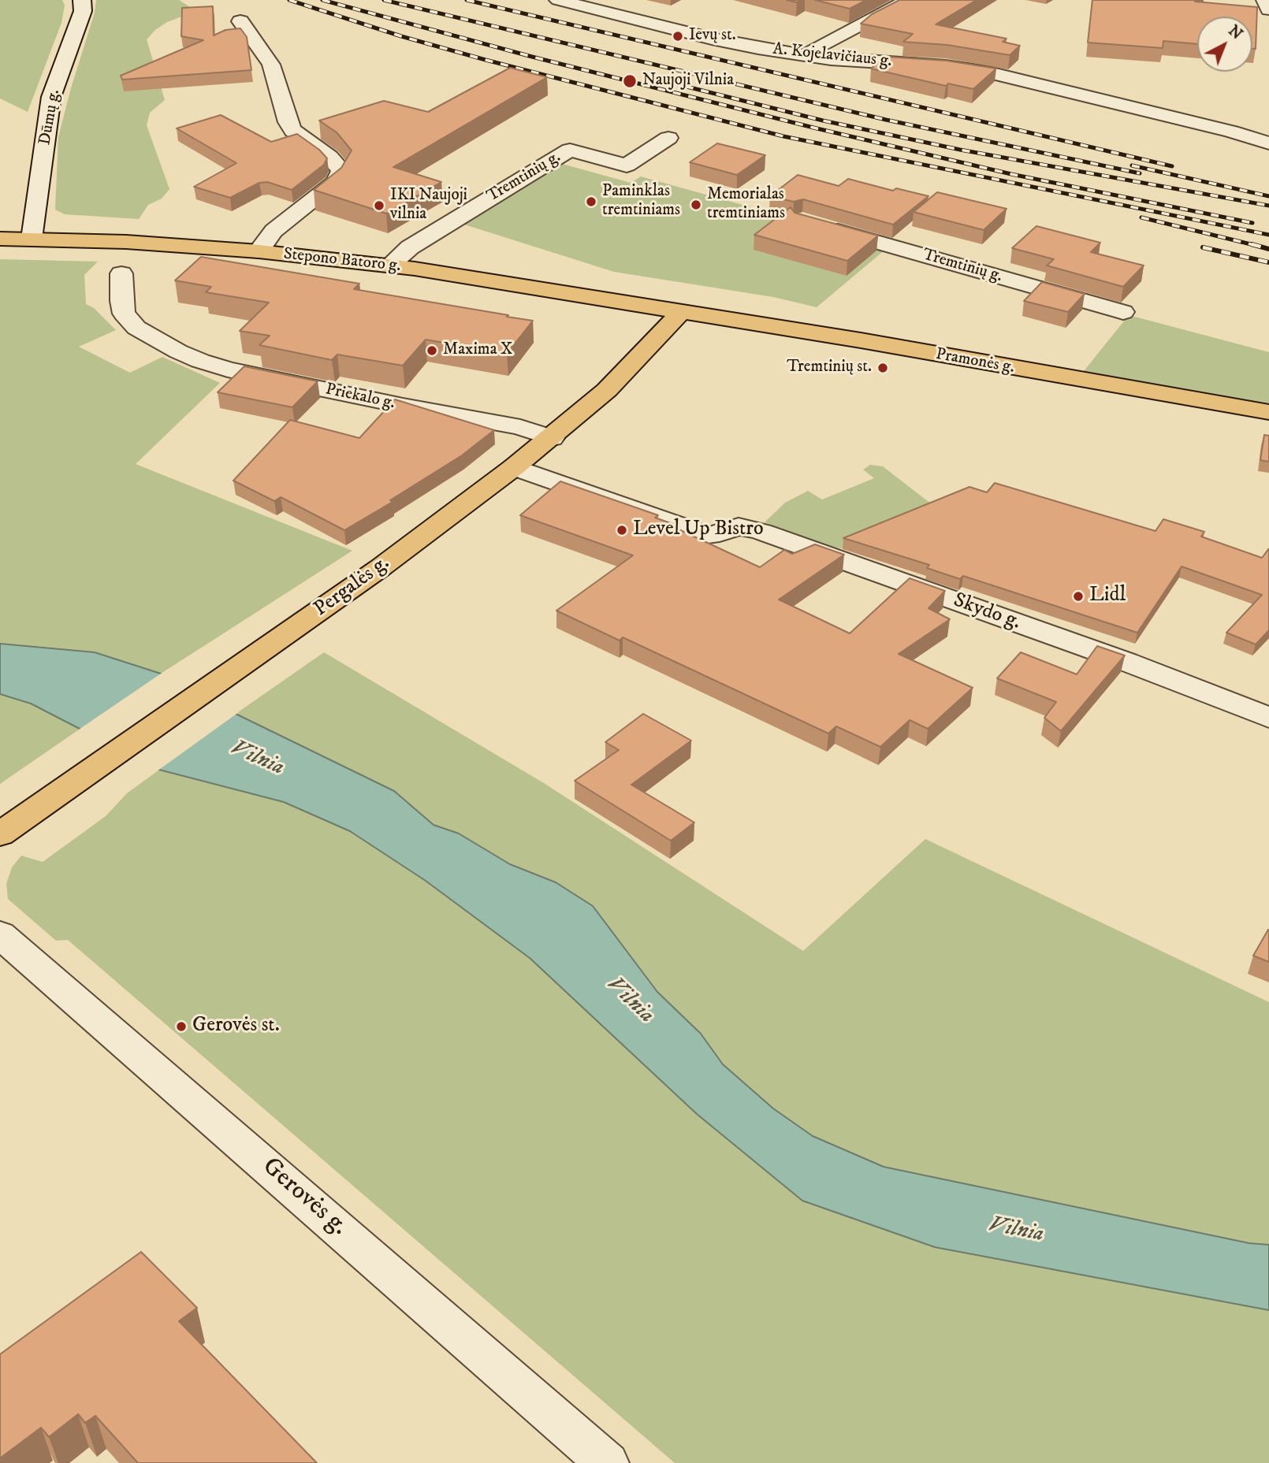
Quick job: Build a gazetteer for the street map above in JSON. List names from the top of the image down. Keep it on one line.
{"streets":{"main road":["Stepono Batoro g.","Pramonės g.","Pergalės g."],"street":["A. Kojelavičiaus g.","Dūmų g.","Tremtinių g.","Priekalo g.","Skydo g.","Gerovės g."]},"crossings":[["Dūmų g.","Stepono Batoro g."],["Tremtinių g.","Stepono Batoro g."],["Stepono Batoro g.","Pramonės g."],["Stepono Batoro g.","Pergalės g."],["Pramonės g.","Pergalės g."],["Priekalo g.","Pergalės g."],["Pergalės g.","Skydo g."]],"water":["Vilnia"],"places":["Ievų st.","Naujoji Vilnia","Paminklas tremtiniams","Memorialas tremtiniams","IKI Naujoji vilnia","Maxima X","Tremtinių st.","Level Up Bistro","Lidl","Gerovės st."],"north":"top right"}
